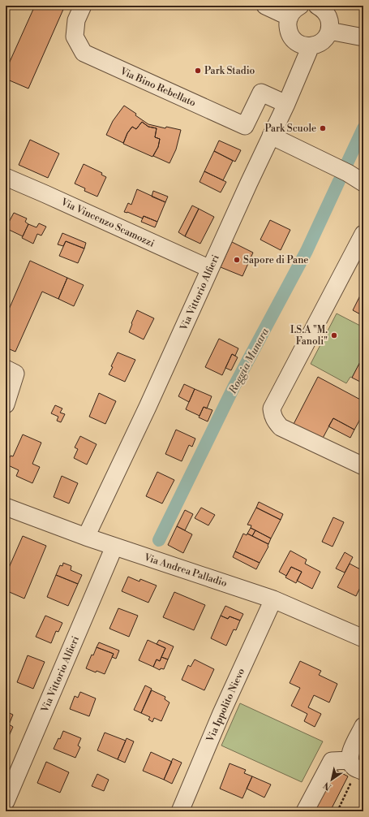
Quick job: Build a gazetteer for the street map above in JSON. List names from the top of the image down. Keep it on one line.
{"streets":{"street":["Via Bino Rebellato","Via Vincenzo Scamozzi","Via Vittorio Alfieri","Via Andrea Palladio","Via Ippolito Nievo"]},"crossings":[["Via Bino Rebellato","Via Vittorio Alfieri"],["Via Vincenzo Scamozzi","Via Vittorio Alfieri"],["Via Vittorio Alfieri","Via Andrea Palladio"],["Via Andrea Palladio","Via Ippolito Nievo"]],"water":["Roggia Munara"],"places":["Park Stadio","Park Scuole","Sapore di Pane","I.S.A \"M. Fanoli\""],"north":"bottom left"}
